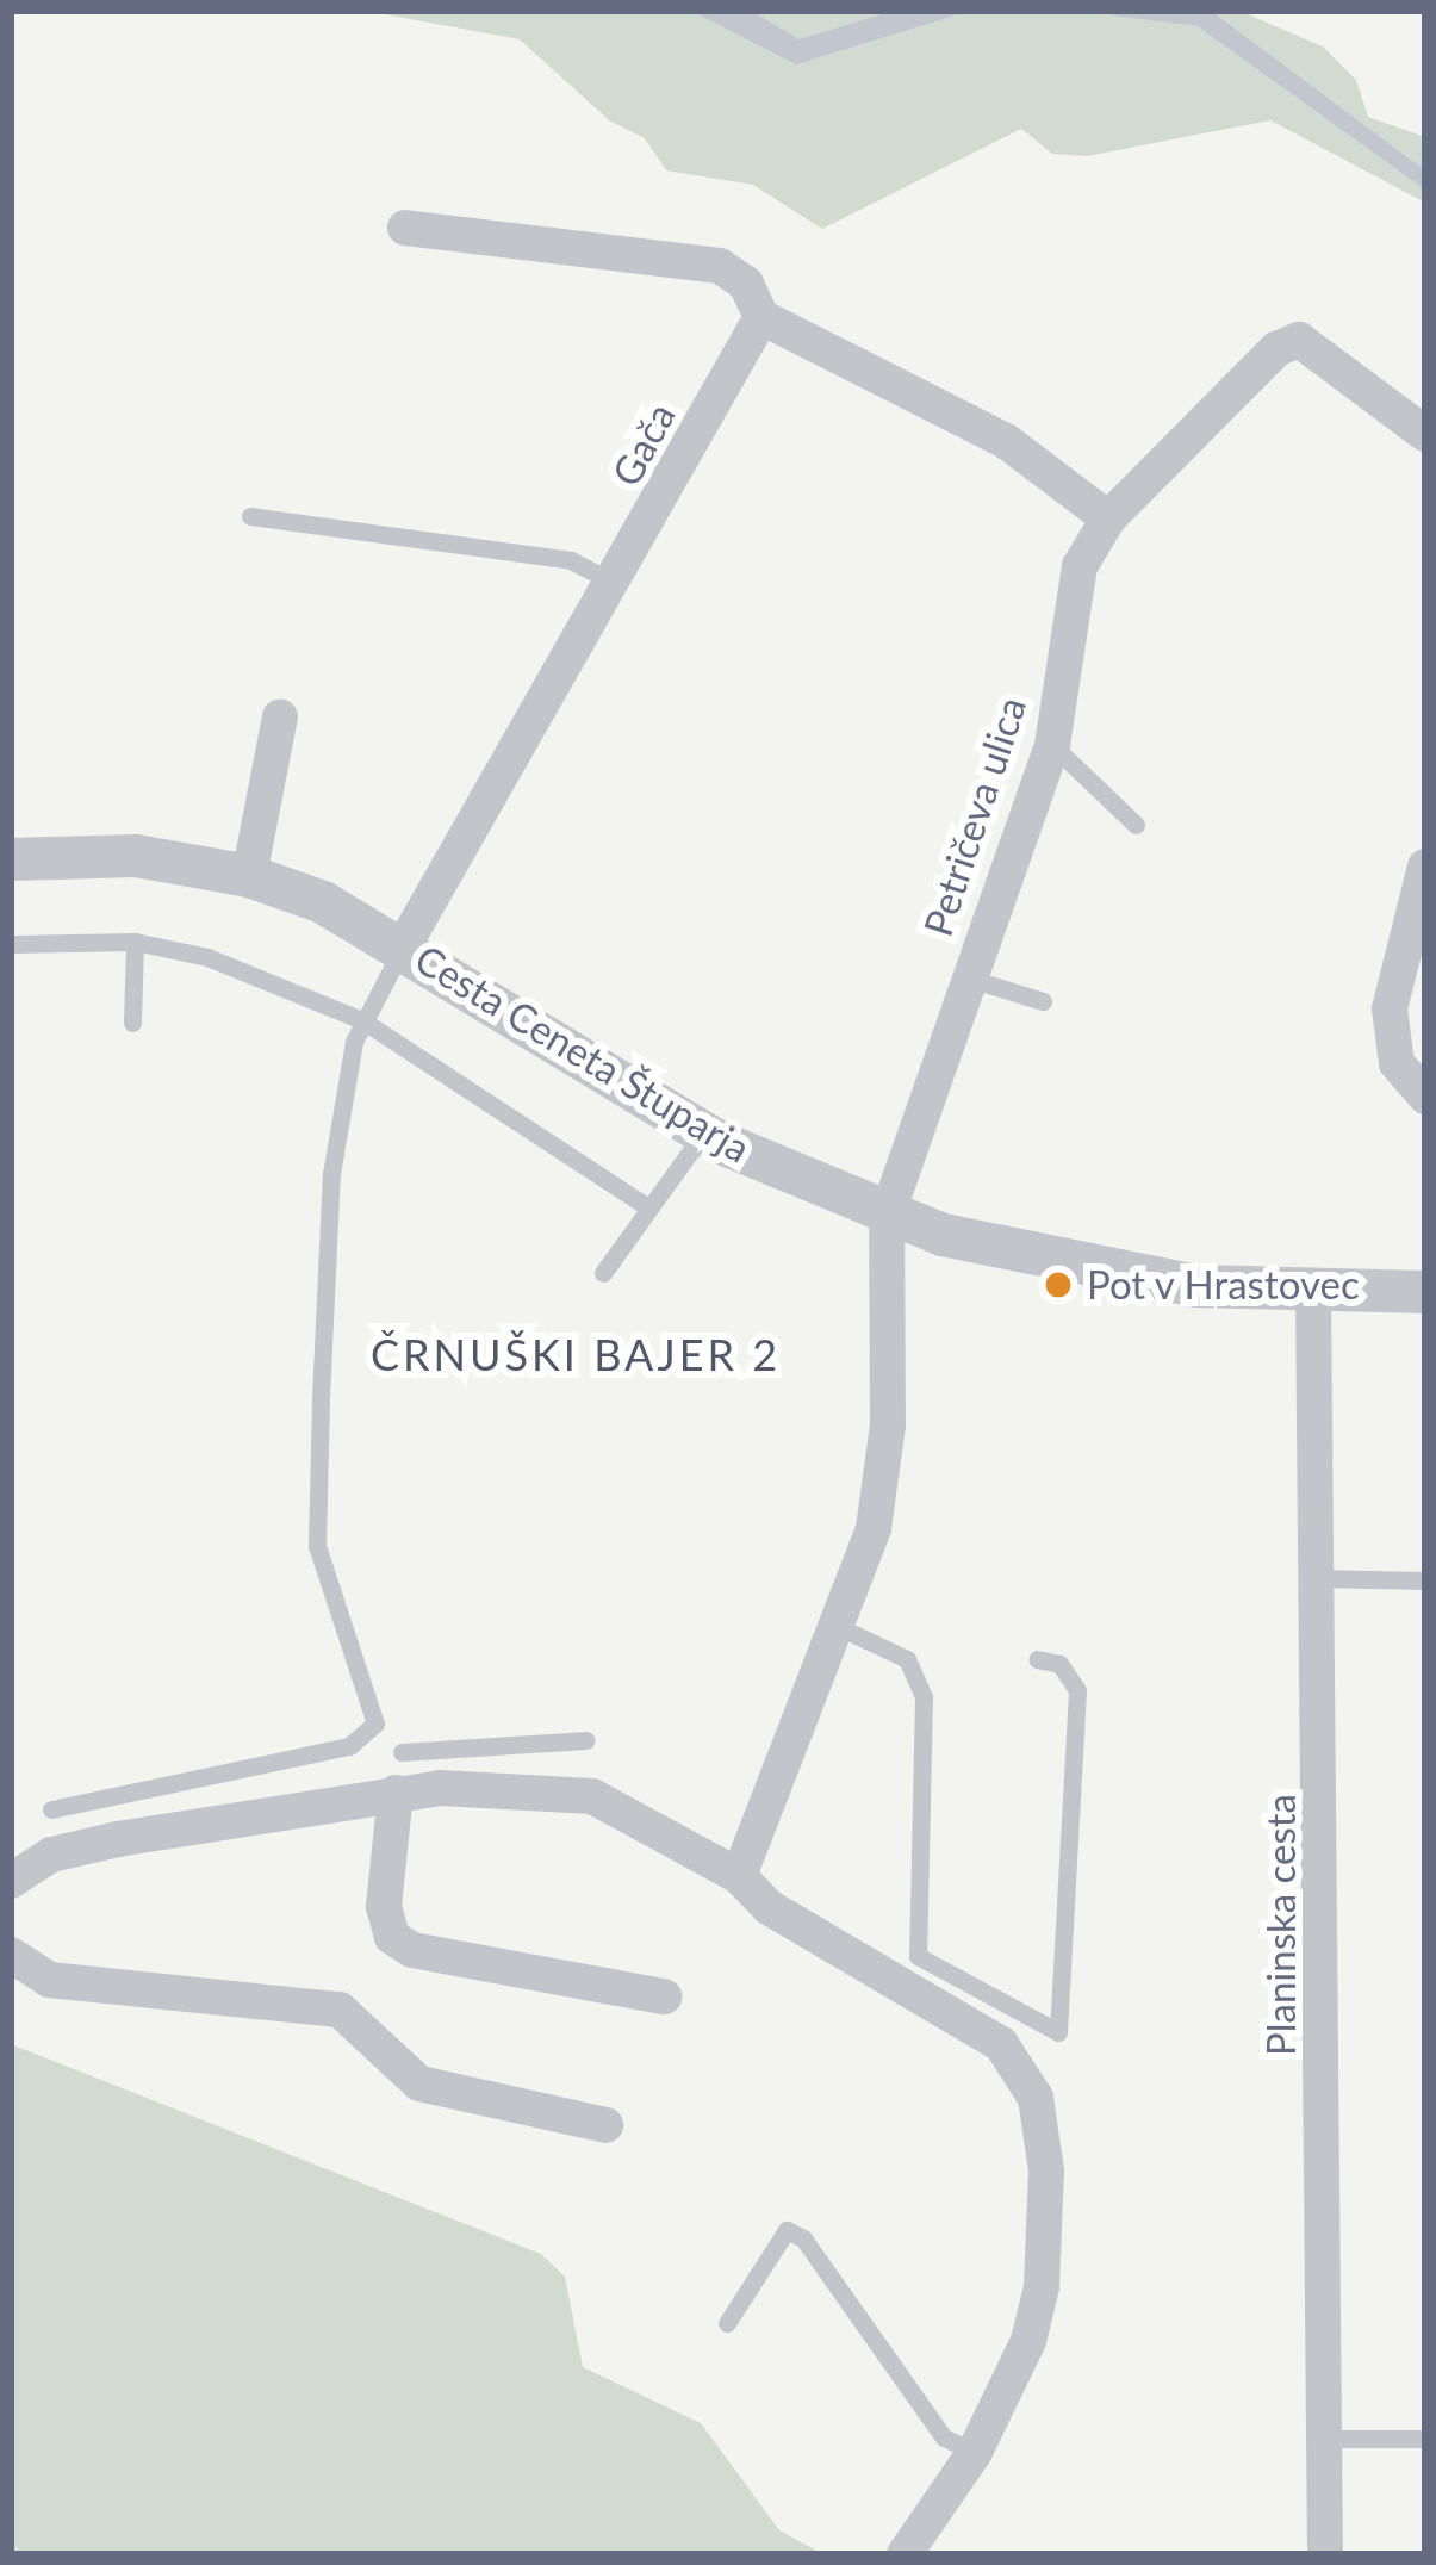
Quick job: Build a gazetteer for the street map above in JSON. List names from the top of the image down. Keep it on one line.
{"streets":{"street":["Gača","Petričeva ulica","Cesta Ceneta Štuparja","Planinska cesta"]},"crossings":[["Gača","Cesta Ceneta Štuparja"],["Petričeva ulica","Cesta Ceneta Štuparja"],["Cesta Ceneta Štuparja","Planinska cesta"]],"districts":["ČRNUŠKI BAJER 2"],"places":["Pot v Hrastovec"]}
